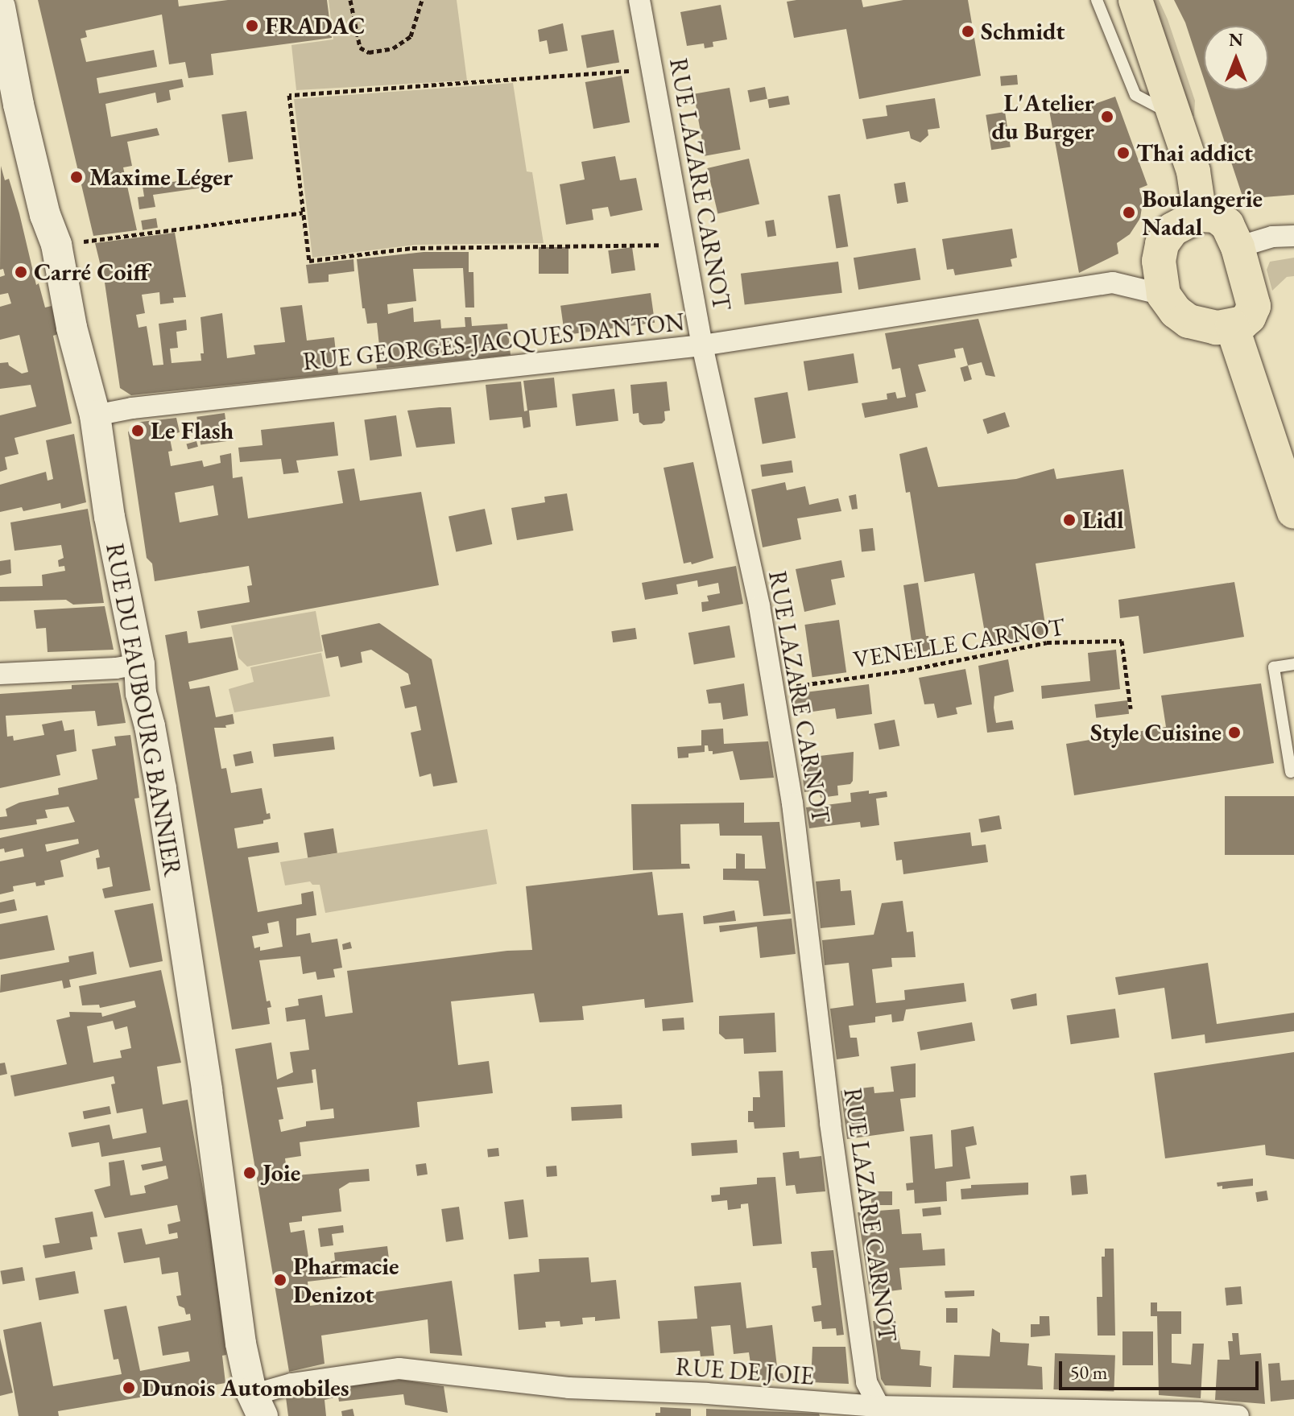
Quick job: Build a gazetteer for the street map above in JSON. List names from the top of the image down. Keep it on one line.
{"streets":{"main road":["RUE DU FAUBOURG BANNIER"],"street":["RUE LAZARE CARNOT","RUE GEORGES-JACQUES DANTON","RUE DE JOIE"],"path":["VENELLE CARNOT"]},"crossings":[["RUE LAZARE CARNOT","RUE GEORGES-JACQUES DANTON"],["RUE LAZARE CARNOT","VENELLE CARNOT"],["RUE LAZARE CARNOT","RUE DE JOIE"],["RUE GEORGES-JACQUES DANTON","RUE DU FAUBOURG BANNIER"],["RUE DU FAUBOURG BANNIER","RUE DE JOIE"]],"places":["FRADAC","Schmidt","L'Atelier du Burger","Thai addict","Maxime Léger","Boulangerie Nadal","Carré Coiff","Le Flash","Lidl","Style Cuisine","Joie","Pharmacie Denizot","Dunois Automobiles"],"scale_bar":"50 m","north":"top"}
